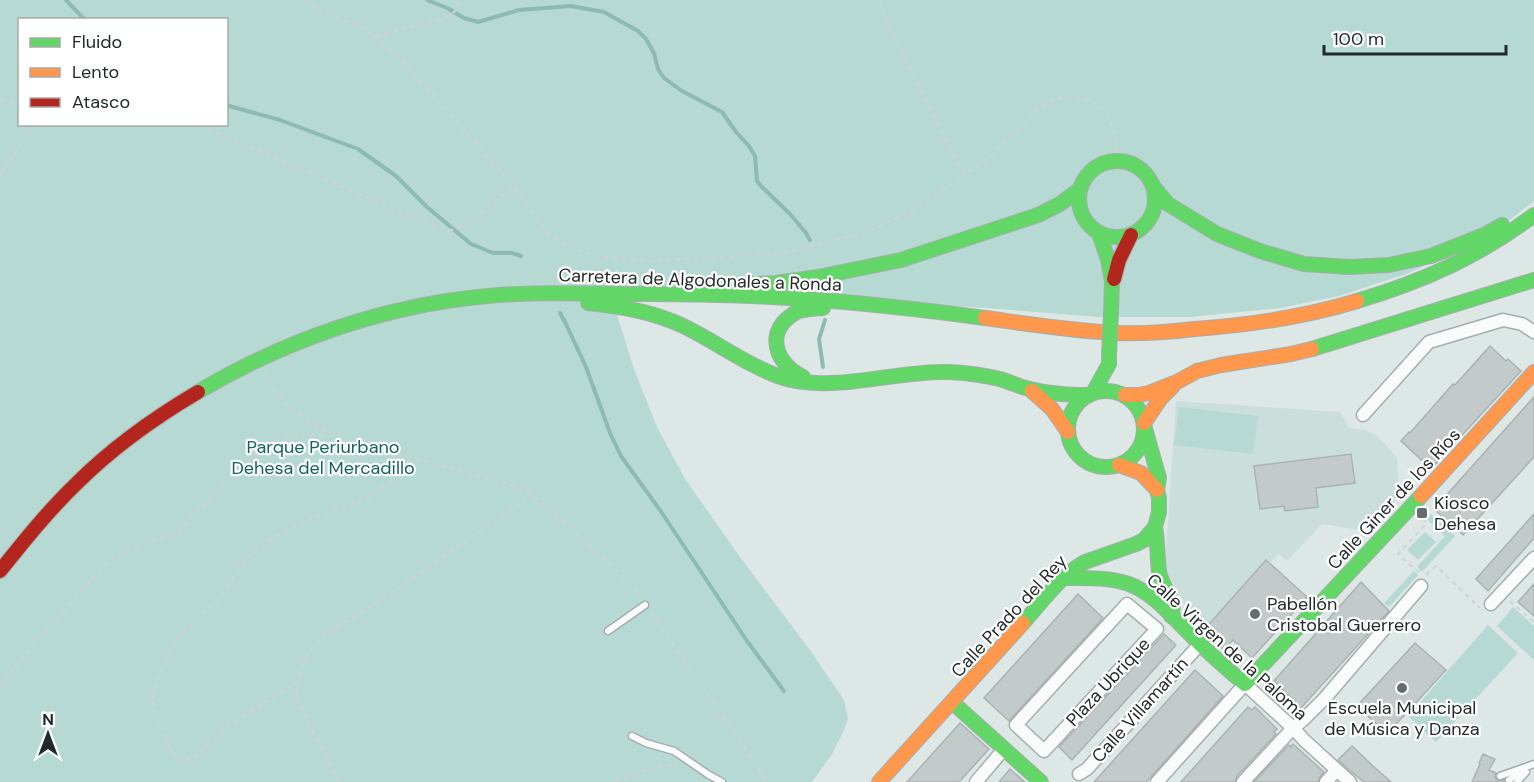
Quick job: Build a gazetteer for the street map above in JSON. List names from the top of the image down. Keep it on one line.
{"streets":{"main road":["Carretera de Algodonales a Ronda","Calle Giner de los Ríos","Calle Prado del Rey","Calle Virgen de la Paloma"],"street":["Plaza Ubrique","Calle Villamartín"]},"crossings":[["Calle Giner de los Ríos","Calle Virgen de la Paloma"],["Calle Prado del Rey","Calle Virgen de la Paloma"],["Calle Virgen de la Paloma","Calle Villamartín"]],"parks":["Parque Periurbano Dehesa del Mercadillo"],"places":{"transit":["Kiosco Dehesa"],"other":["Pabellón Cristobal Guerrero","Escuela Municipal de Música y Danza"]},"legend":["Fluido","Lento","Atasco"],"scale_bar":"100 m","north":"top"}
